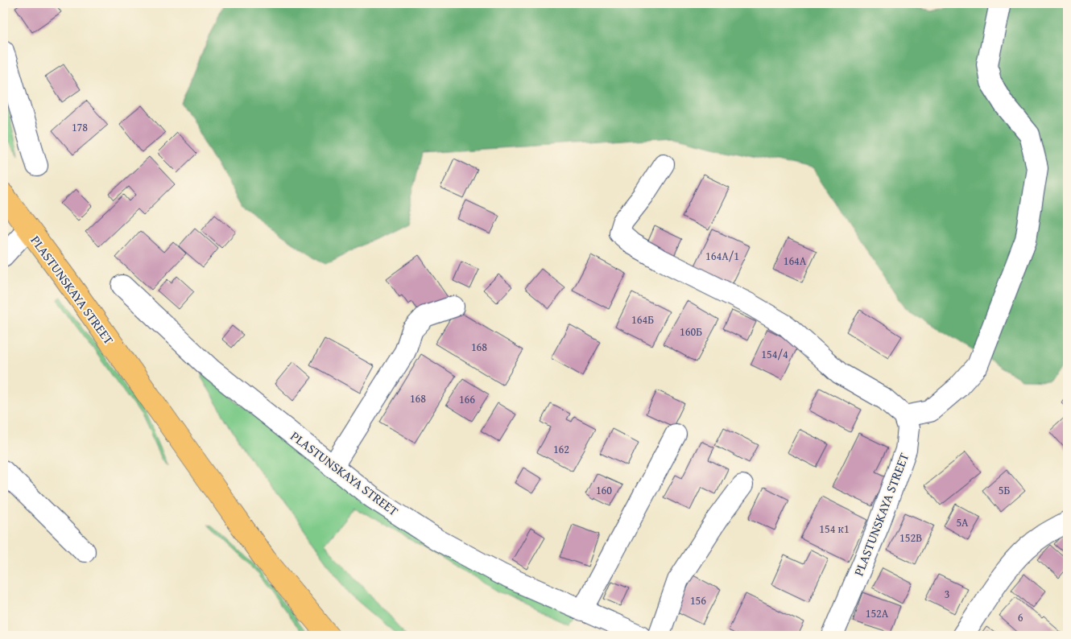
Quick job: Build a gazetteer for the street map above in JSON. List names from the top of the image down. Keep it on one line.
{"streets":{"main road":["PLASTUNSKAYA STREET"]},"house_numbers":["178","164А/1","164А","164Б","160Б","168","154/4","168","166","162","160","5Б","5А","154 к1","152В","3","156","152А","6"]}
